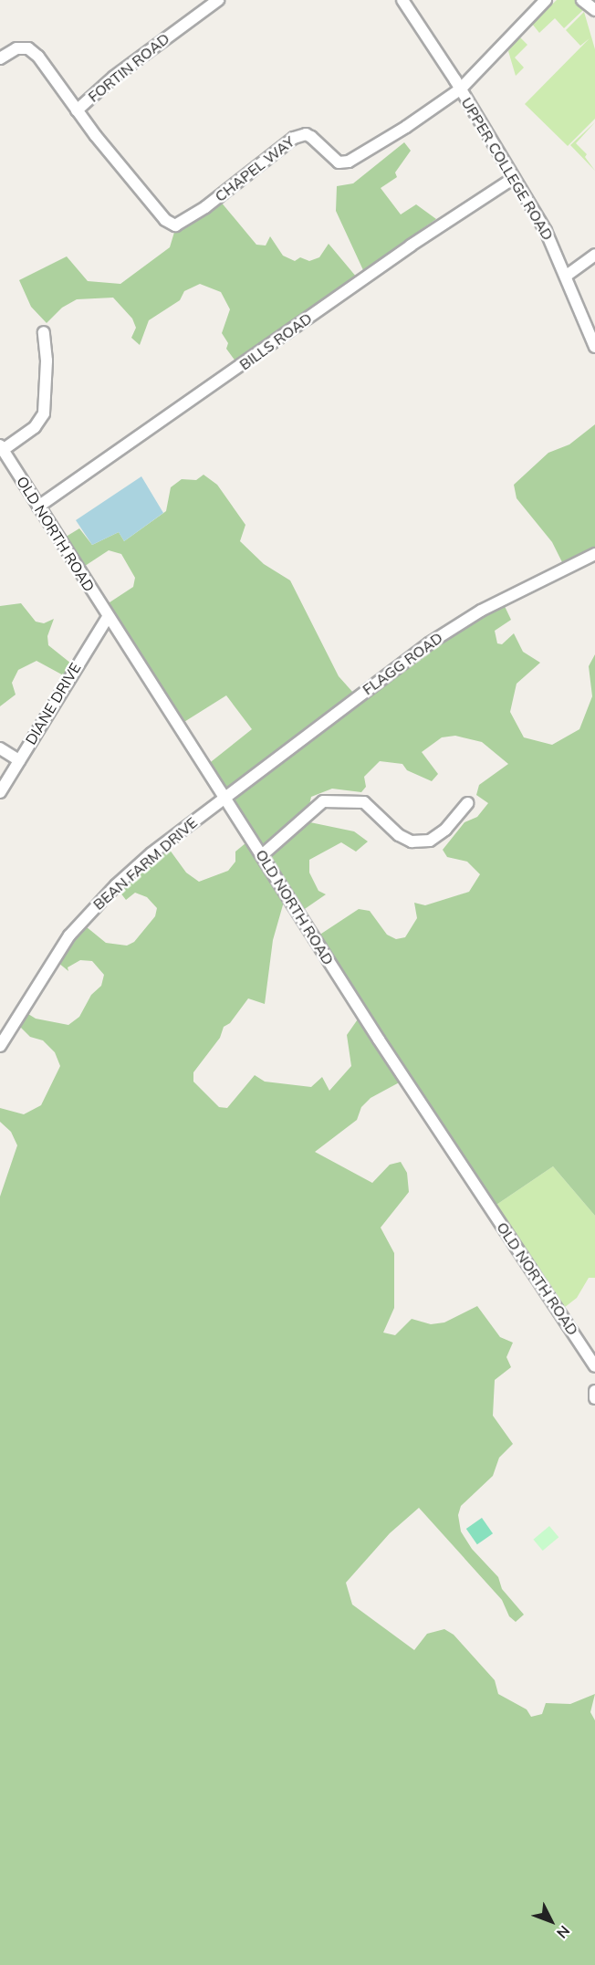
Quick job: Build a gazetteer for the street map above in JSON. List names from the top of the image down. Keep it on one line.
{"streets":{"street":["FORTIN ROAD","CHAPEL WAY","UPPER COLLEGE ROAD","BILLS ROAD","OLD NORTH ROAD","FLAGG ROAD","DIANE DRIVE","BEAN FARM DRIVE"]},"crossings":[["FORTIN ROAD","CHAPEL WAY"],["CHAPEL WAY","UPPER COLLEGE ROAD"],["UPPER COLLEGE ROAD","BILLS ROAD"],["BILLS ROAD","OLD NORTH ROAD"],["OLD NORTH ROAD","FLAGG ROAD"],["OLD NORTH ROAD","DIANE DRIVE"],["OLD NORTH ROAD","BEAN FARM DRIVE"],["FLAGG ROAD","BEAN FARM DRIVE"]],"north":"bottom right"}
